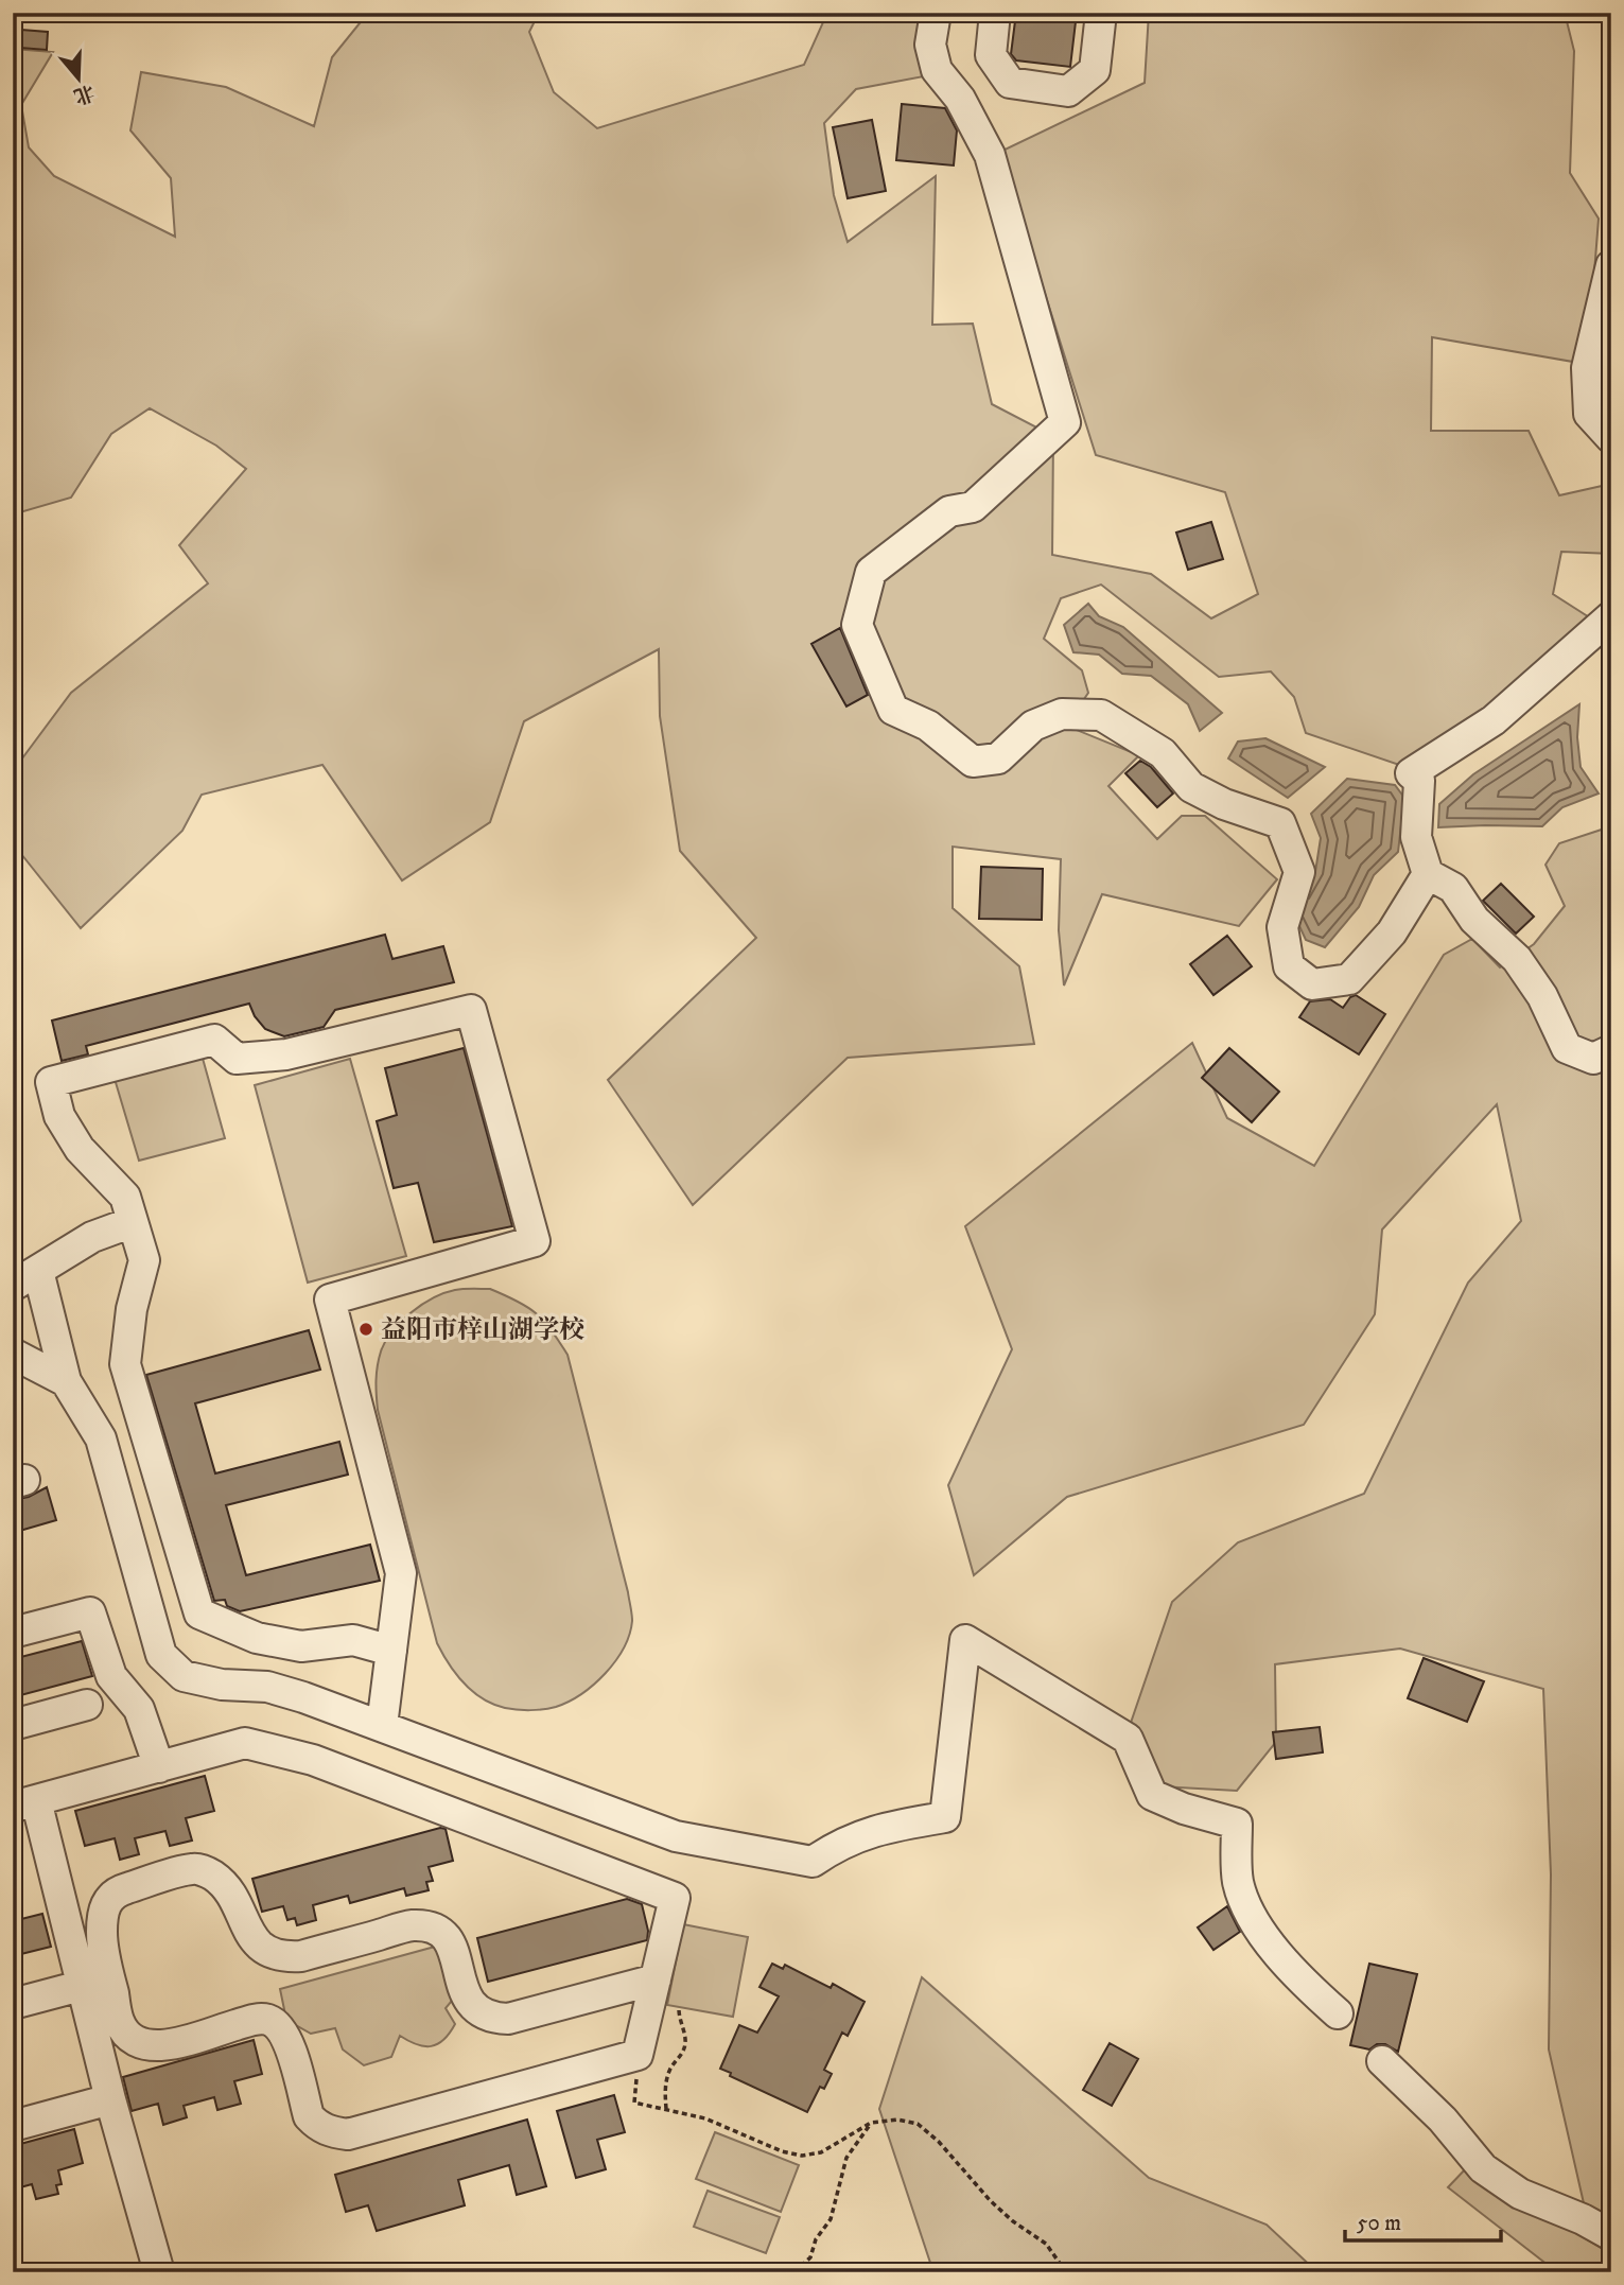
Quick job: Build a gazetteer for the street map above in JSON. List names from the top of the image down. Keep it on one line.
{"places":["益阳市梓山湖学校"],"scale_bar":"50 m","north":"bottom"}
